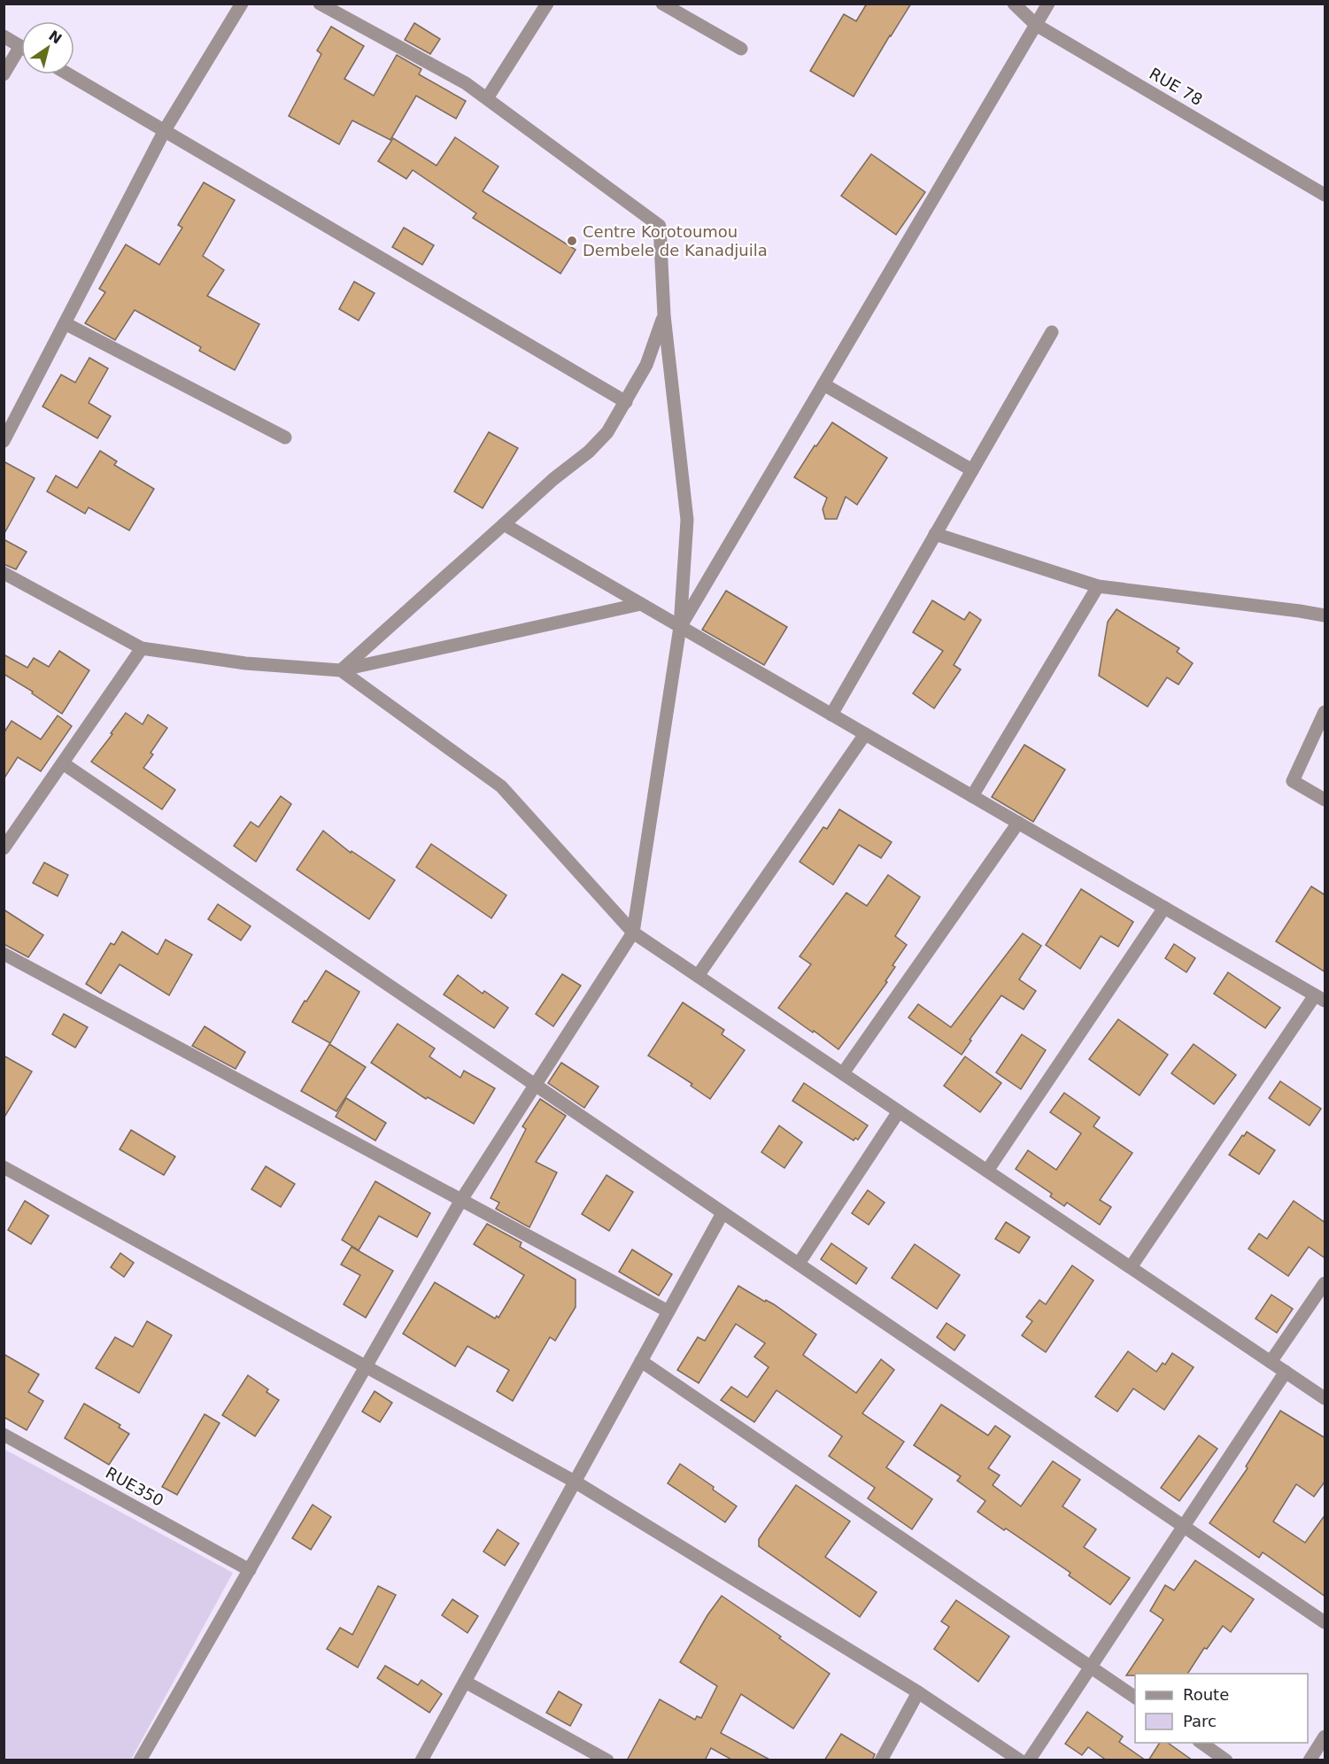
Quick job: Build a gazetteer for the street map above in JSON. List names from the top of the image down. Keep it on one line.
{"streets":{"street":["RUE 78","RUE350"]},"places":["Centre Korotoumou Dembele de Kanadjuila"],"legend":["Route","Parc"],"north":"top right"}
